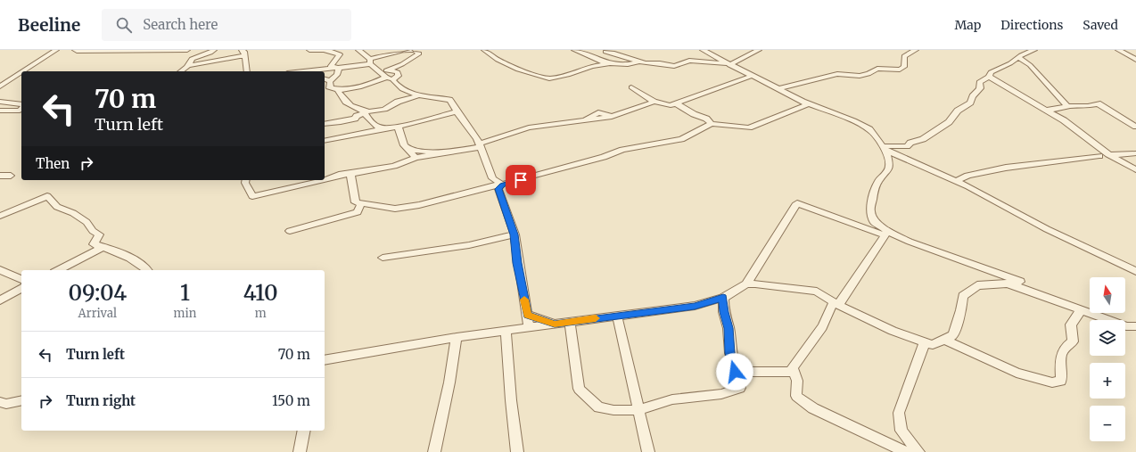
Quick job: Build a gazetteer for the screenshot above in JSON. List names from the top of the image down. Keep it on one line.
{"north":"top","page":{"header":"Beeline","search":"Search here","nav":["Map","Directions","Saved"],"turn":["70 m","Turn left"],"then":"Then","eta":["09:04","Arrival","1","min","410","m"],"map_buttons":["+","−"],"list":[{"name":"Turn left","value":"70 m"},{"name":"Turn right","value":"150 m"}]}}
